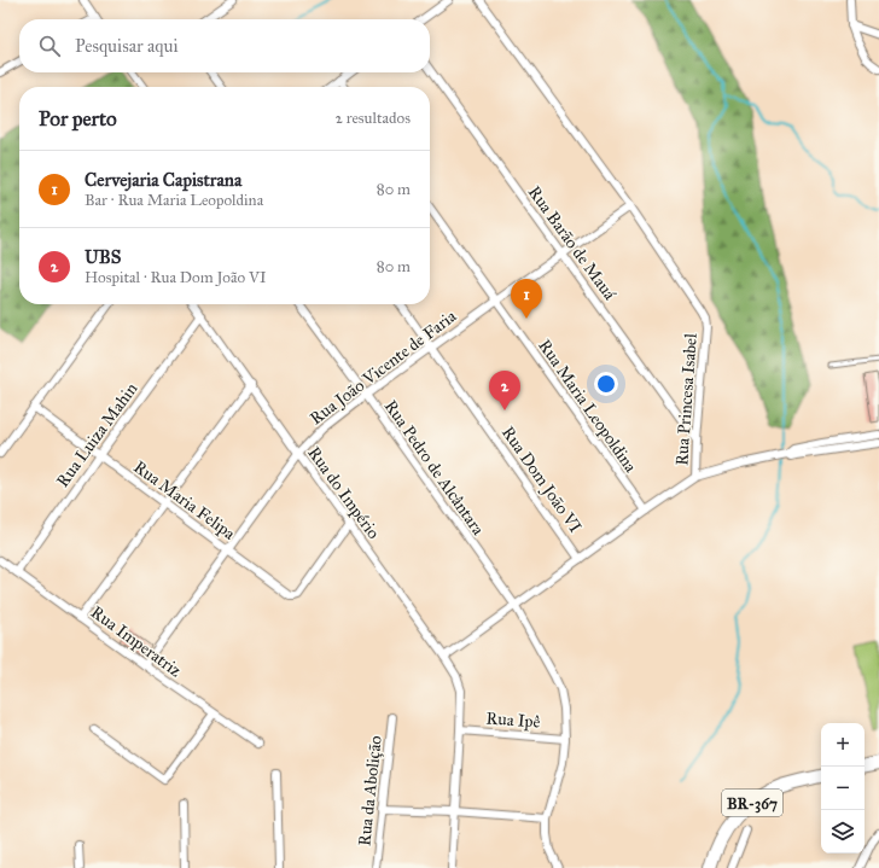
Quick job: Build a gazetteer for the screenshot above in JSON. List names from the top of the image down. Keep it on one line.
{"streets":{"highway":["BR-367"],"street":["Rua Barão de Mauá","Rua João Vicente de Faria","Rua Princesa Isabel","Rua Maria Leopoldina","Rua Luiza Mahin","Rua Pedro de Alcântara","Rua Dom João VI","Rua do Império","Rua Maria Felipa","Rua Imperatriz","Rua Ipê","Rua da Abolição"]},"crossings":[["Rua Barão de Mauá","Rua João Vicente de Faria"],["Rua Barão de Mauá","Rua Princesa Isabel"],["Rua João Vicente de Faria","Rua Princesa Isabel"],["Rua João Vicente de Faria","Rua Maria Leopoldina"],["Rua João Vicente de Faria","Rua Pedro de Alcântara"],["Rua João Vicente de Faria","Rua Dom João VI"],["Rua João Vicente de Faria","Rua do Império"],["Rua João Vicente de Faria","Rua Maria Felipa"],["Rua João Vicente de Faria","Rua Imperatriz"],["Rua Princesa Isabel","Rua Maria Leopoldina"],["Rua Princesa Isabel","Rua Pedro de Alcântara"],["Rua Princesa Isabel","Rua Dom João VI"],["Rua Princesa Isabel","Rua do Império"],["Rua Luiza Mahin","Rua do Império"],["Rua Luiza Mahin","Rua Maria Felipa"],["Rua Luiza Mahin","Rua Imperatriz"],["Rua Pedro de Alcântara","Rua Ipê"],["Rua do Império","Rua Maria Felipa"],["Rua do Império","Rua Ipê"]],"page":{"search":"Pesquisar aqui","heading":["Por perto","2 resultados"],"list":[{"mark":"1","name":"Cervejaria Capistrana","note":"Bar · Rua Maria Leopoldina","value":"80 m"},{"mark":"2","name":"UBS","note":"Hospital · Rua Dom João VI","value":"80 m"}],"pins":["1","2"],"map_buttons":["+","−"]}}
